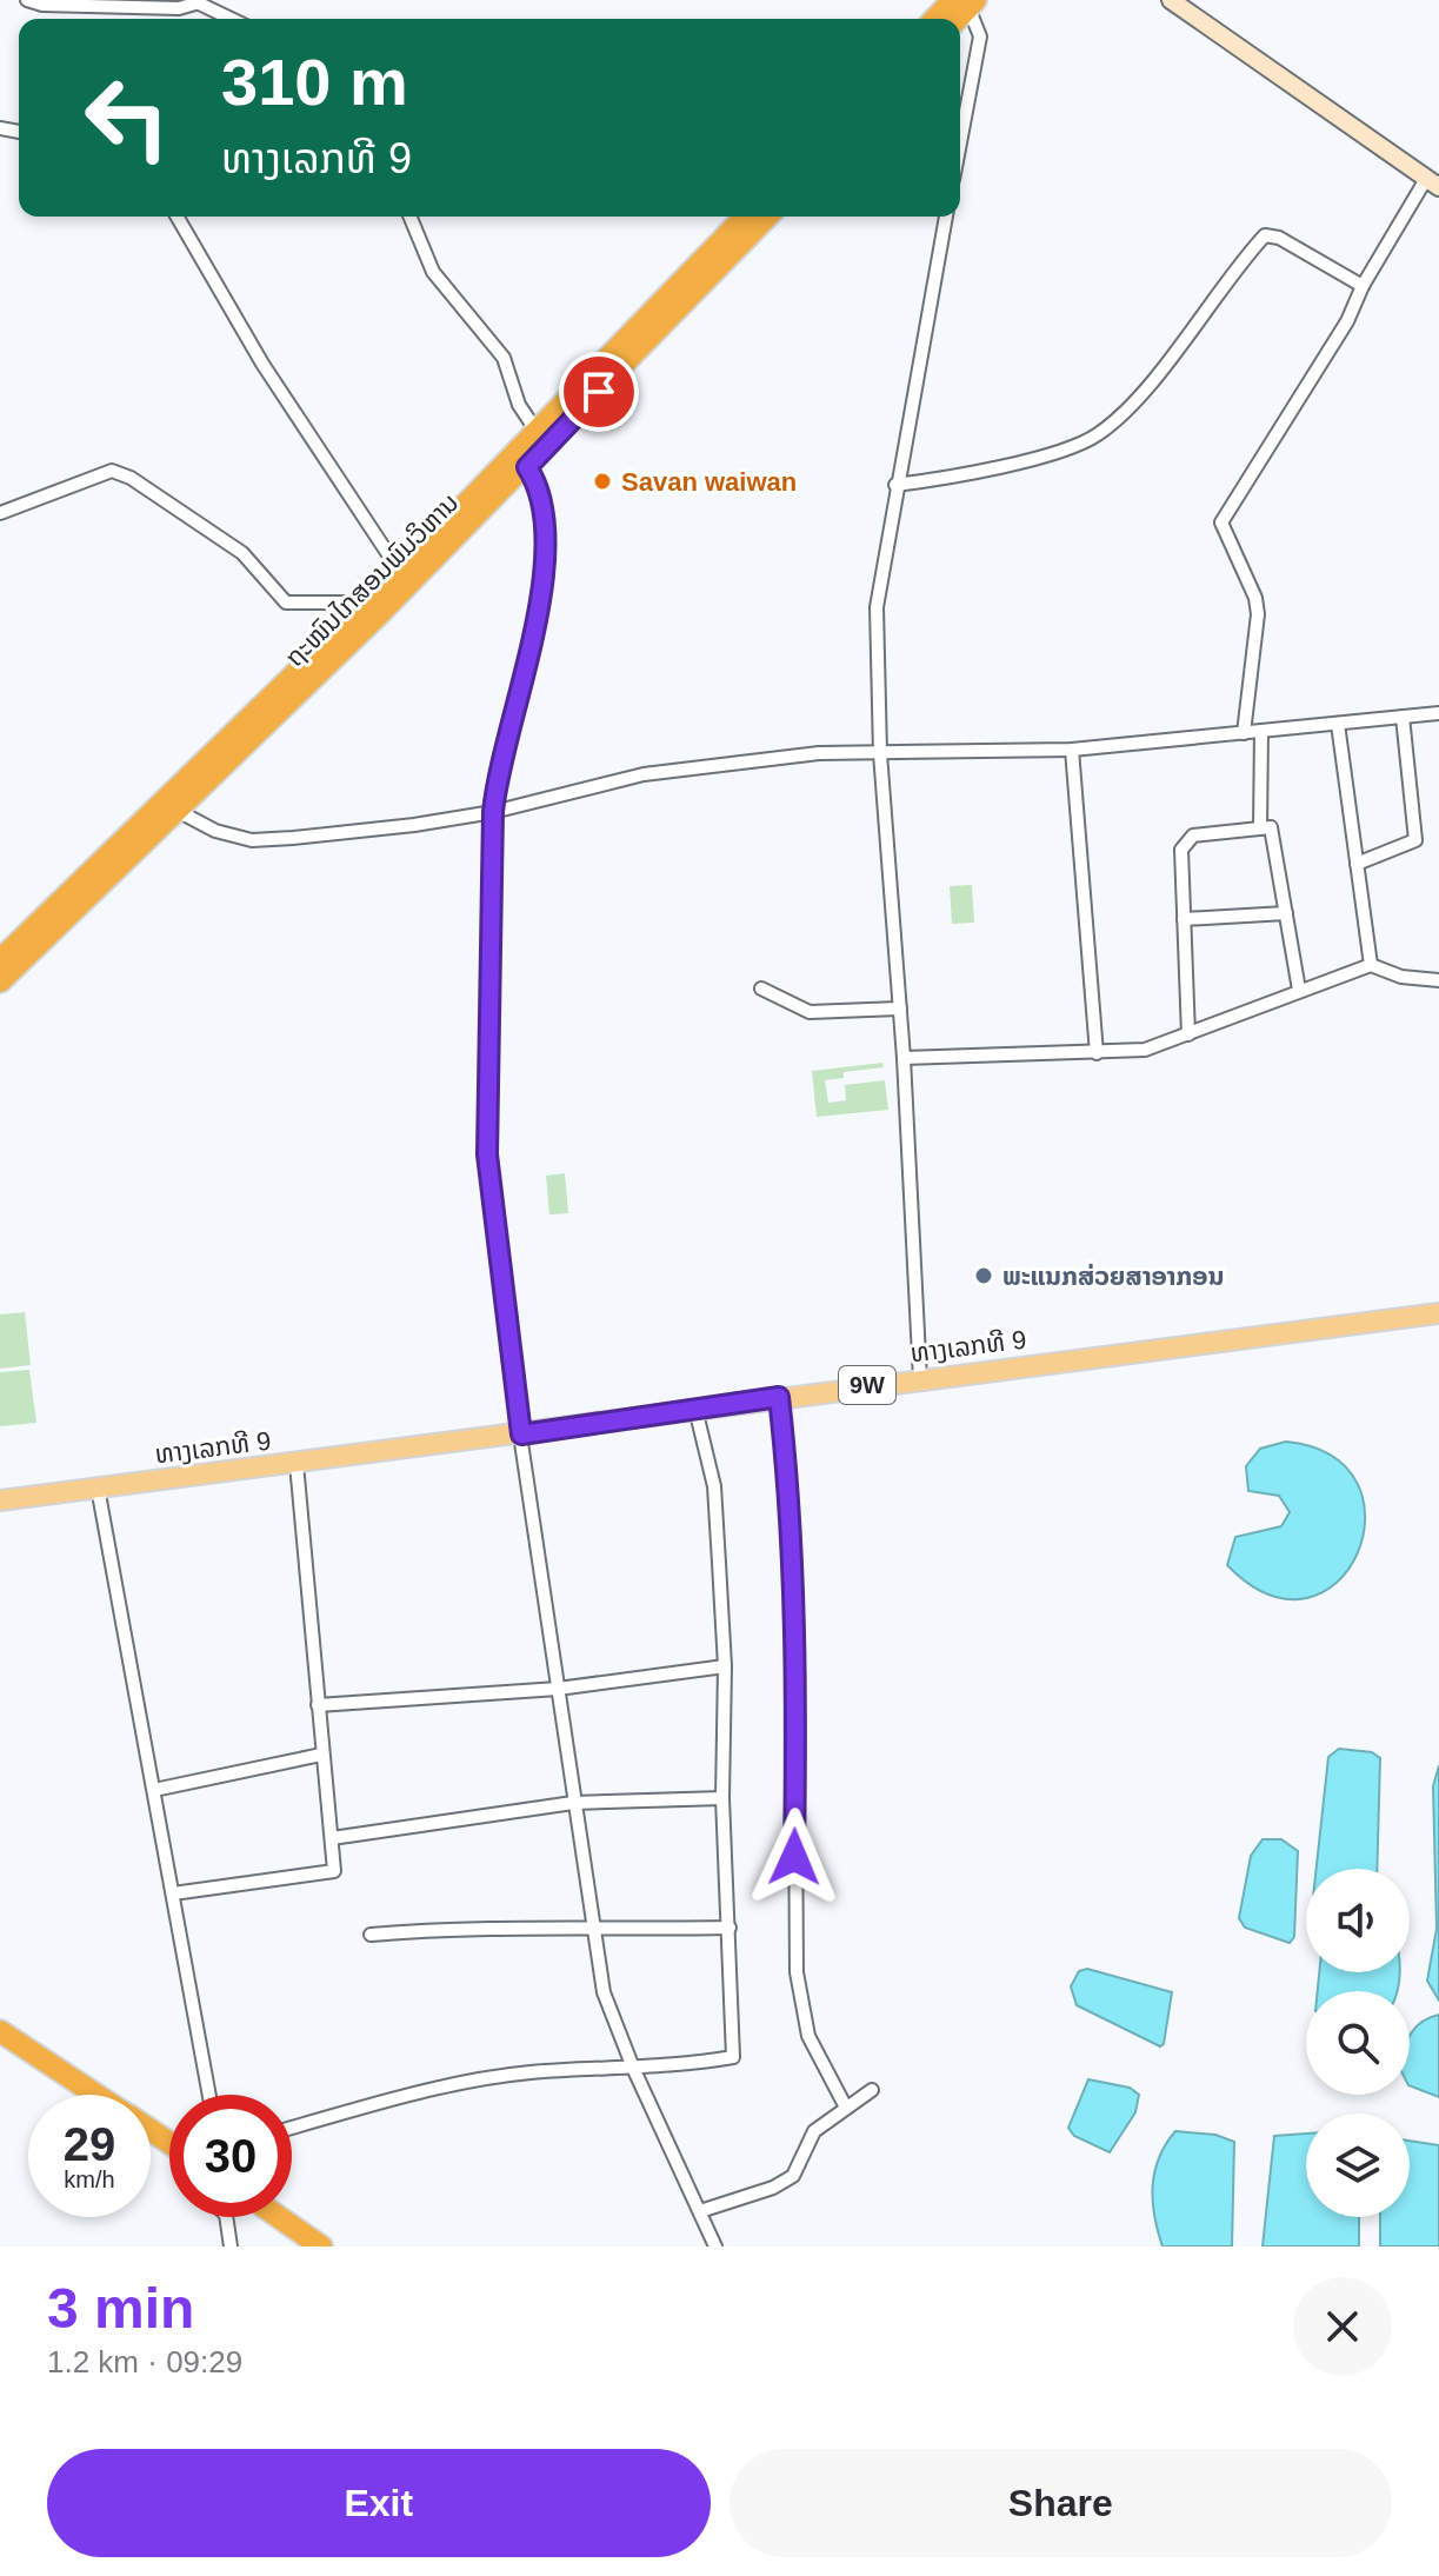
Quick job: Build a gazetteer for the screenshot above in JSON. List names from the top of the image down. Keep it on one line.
{"streets":{"highway":["ຖະໜົນໄກສອນພົມວິຫານ"],"main road":["ທາງເລກທີ 9","9W"]},"places":["Savan waiwan","ພະແນກສ່ວຍສາອາກອນ"],"page":{"turn":["310 m","ທາງເລກທີ 9"],"speed":"29 km/h","limit":"30","heading":["3 min","1.2 km · 09:29"],"buttons":["Exit","Share"]}}
